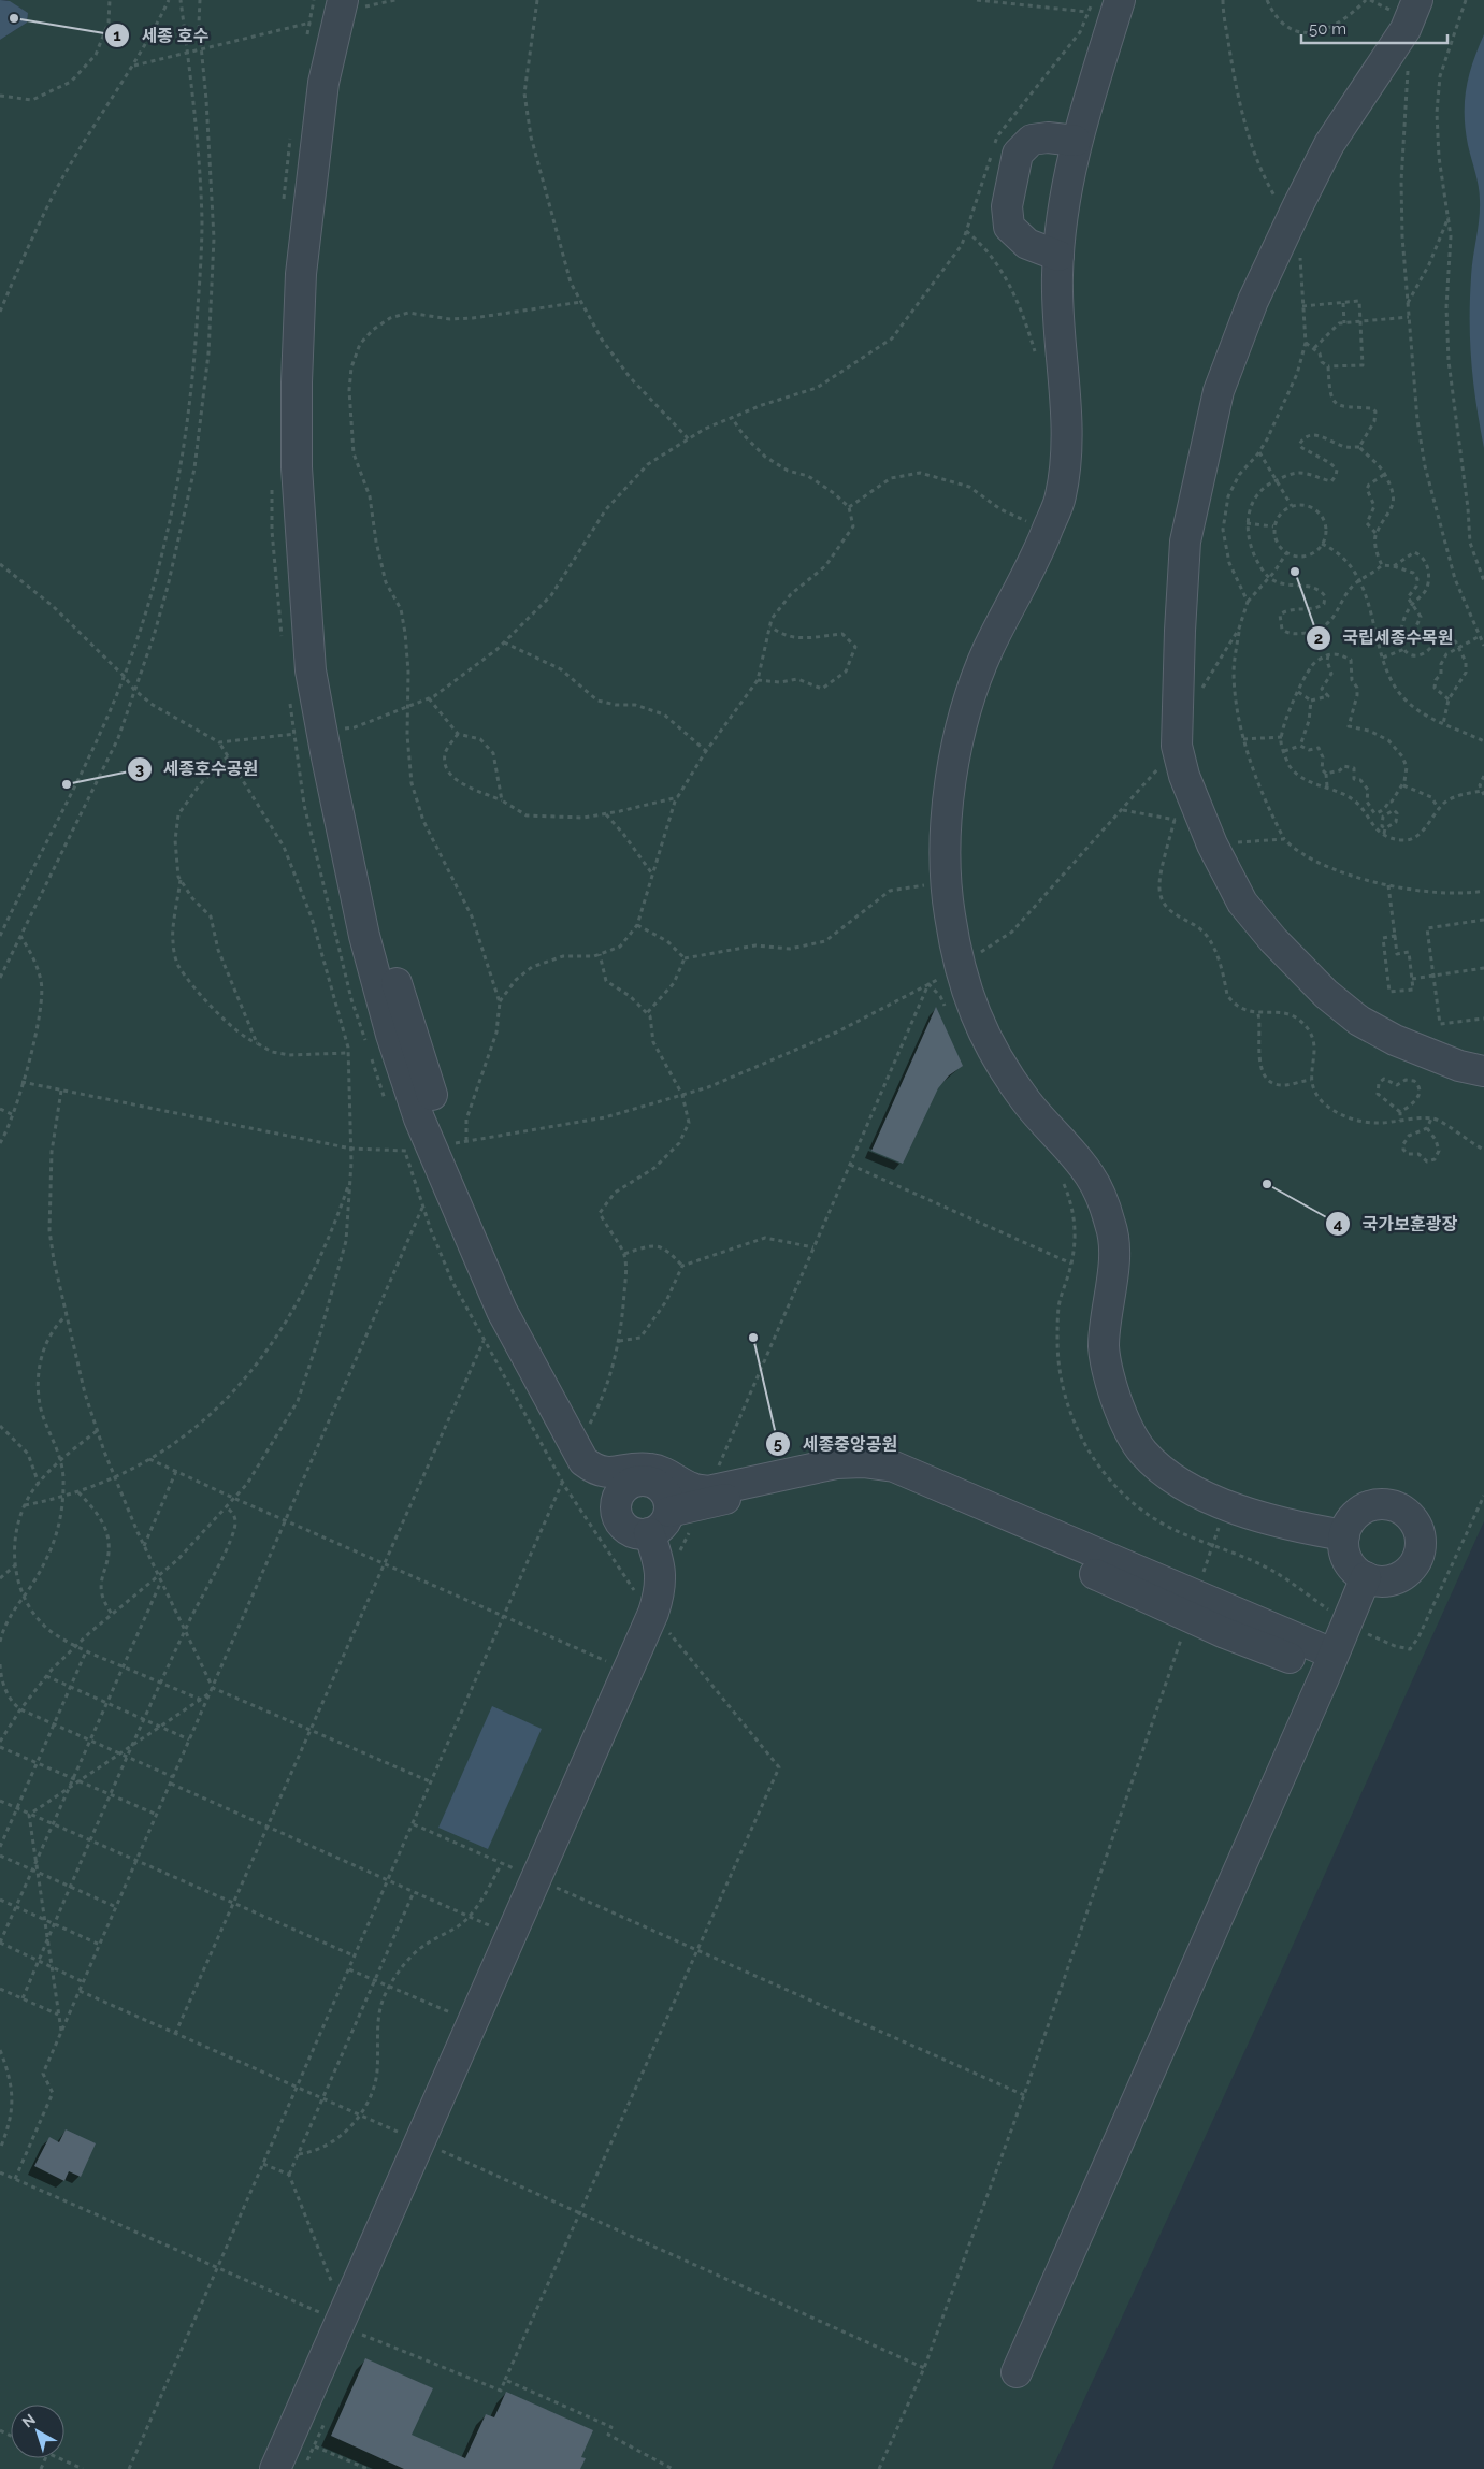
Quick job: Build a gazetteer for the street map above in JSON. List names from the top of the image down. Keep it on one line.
{"places":["세종 호수","국립세종수목원","세종호수공원","국가보훈광장","세종중앙공원"],"scale_bar":"50 m","north":"top left"}
